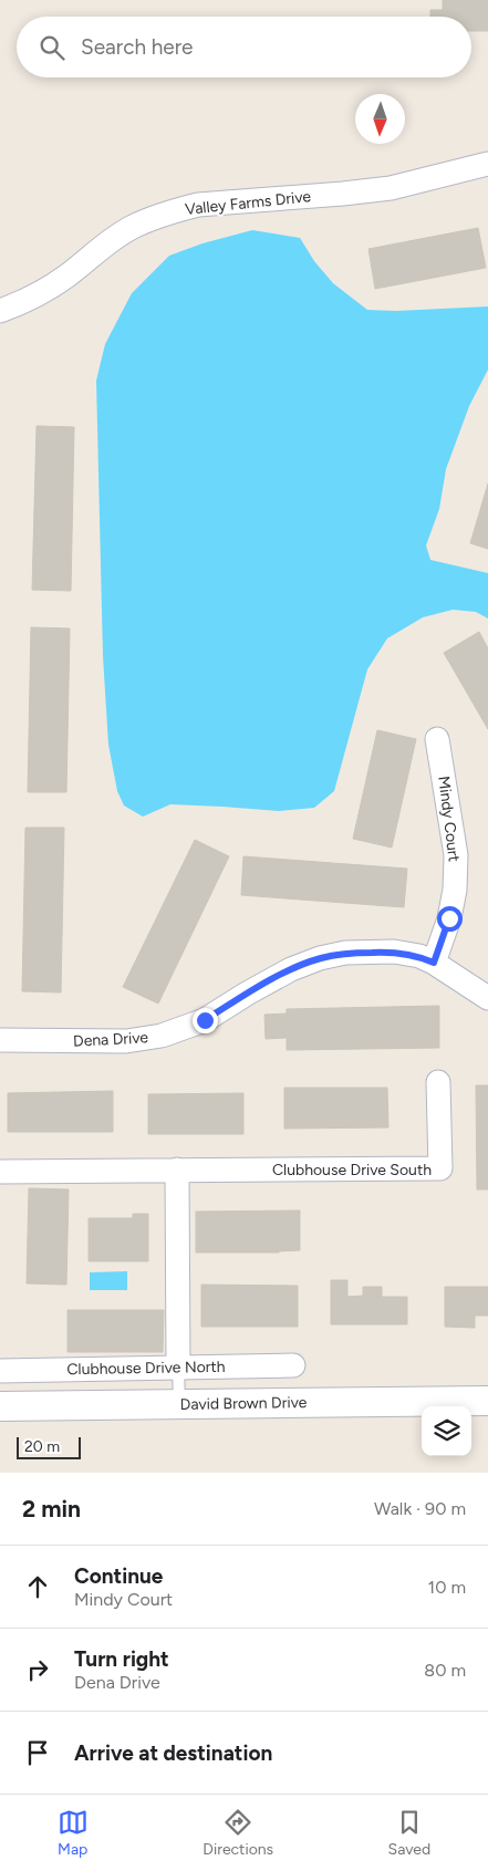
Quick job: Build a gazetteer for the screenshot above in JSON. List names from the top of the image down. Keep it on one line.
{"streets":{"street":["Valley Farms Drive","Mindy Court","Dena Drive","Clubhouse Drive South","Clubhouse Drive North","David Brown Drive"]},"crossings":[["Mindy Court","Dena Drive"]],"scale_bar":"20 m","north":"bottom","page":{"search":"Search here","scale":"20 m","heading":["2 min","Walk · 90 m"],"list":[["Continue","Mindy Court","10 m"],["Turn right","Dena Drive","80 m"],"Arrive at destination"],"nav":["Map","Directions","Saved"]}}
